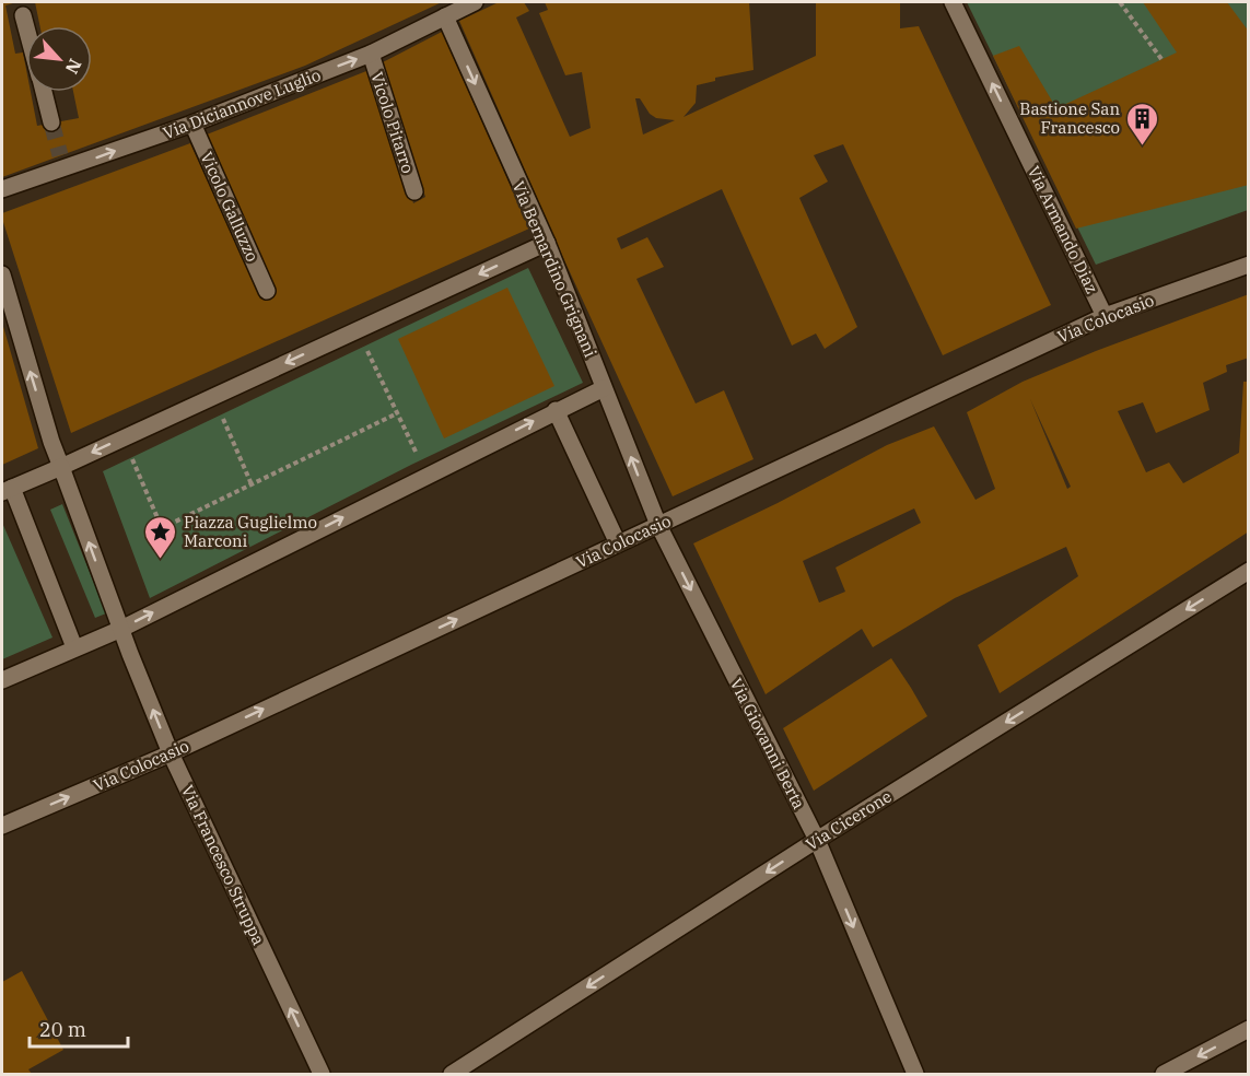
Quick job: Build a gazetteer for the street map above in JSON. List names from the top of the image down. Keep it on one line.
{"streets":{"street":["Via Diciannove Luglio","Vicolo Pitarro","Vicolo Galluzzo","Via Armando Diaz","Via Bernardino Grignani","Via Colocasio","Via Giovanni Berta","Via Cicerone","Via Francesco Struppa"]},"crossings":[["Via Diciannove Luglio","Vicolo Pitarro"],["Via Diciannove Luglio","Vicolo Galluzzo"],["Via Diciannove Luglio","Via Bernardino Grignani"],["Via Armando Diaz","Via Colocasio"],["Via Bernardino Grignani","Via Colocasio"],["Via Bernardino Grignani","Via Giovanni Berta"],["Via Colocasio","Via Giovanni Berta"],["Via Colocasio","Via Francesco Struppa"],["Via Giovanni Berta","Via Cicerone"]],"one_way":["Via Diciannove Luglio","Via Armando Diaz","Via Giovanni Berta","Via Cicerone","Via Francesco Struppa"],"places":{"building":["Bastione San Francesco"],"place":["Piazza Guglielmo Marconi"]},"scale_bar":"20 m","north":"bottom right"}
